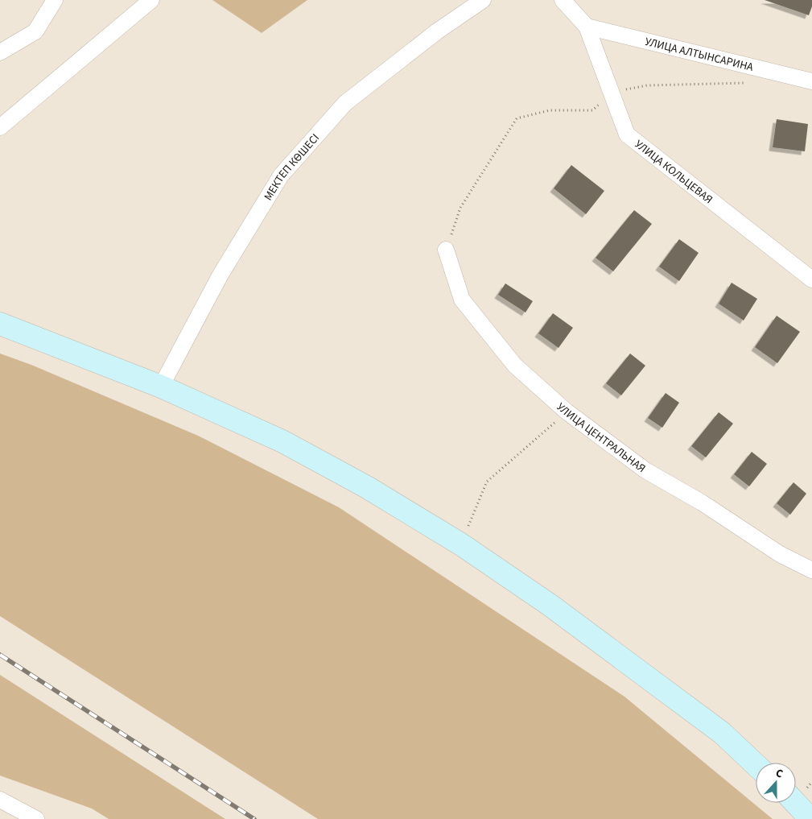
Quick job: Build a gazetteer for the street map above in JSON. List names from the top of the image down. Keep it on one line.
{"streets":{"street":["УЛИЦА АЛТЫНСАРИНА","МЕКТЕП КӨШЕСІ","УЛИЦА КОЛЬЦЕВАЯ","УЛИЦА ЦЕНТРАЛЬНАЯ"]},"crossings":[["УЛИЦА АЛТЫНСАРИНА","УЛИЦА КОЛЬЦЕВАЯ"]],"north":"top"}
